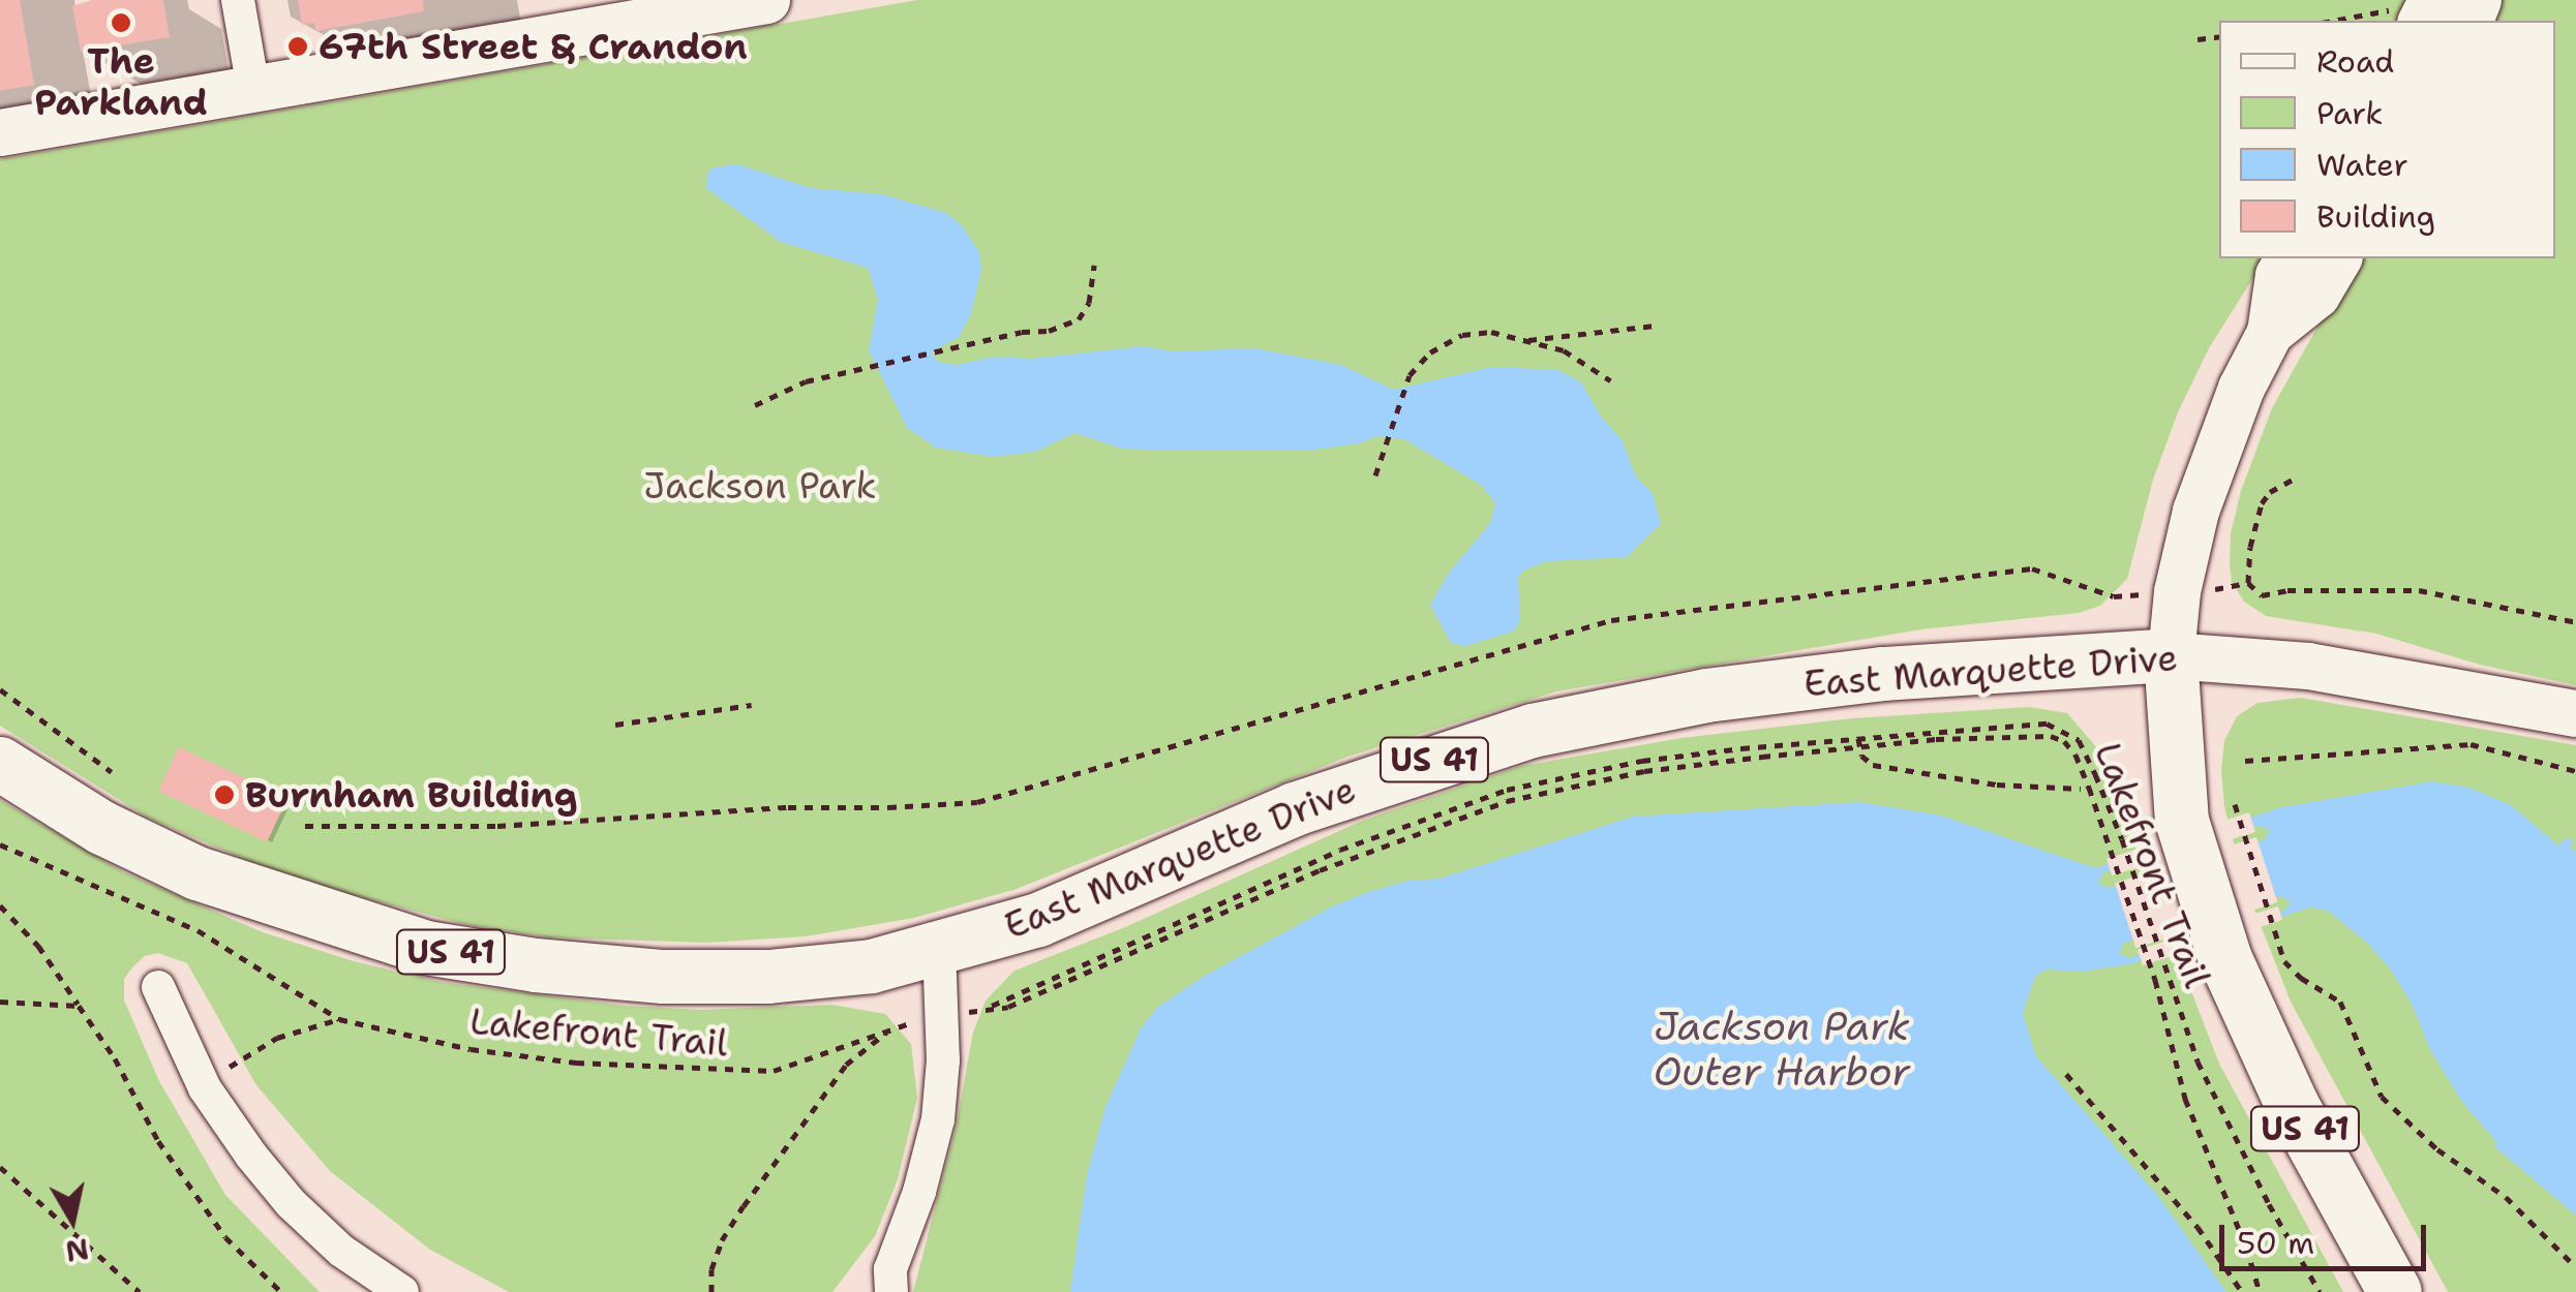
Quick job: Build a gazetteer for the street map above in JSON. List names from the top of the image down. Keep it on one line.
{"streets":{"main road":["East Marquette Drive","US 41"],"path":["Lakefront Trail"]},"crossings":[["East Marquette Drive","US 41"]],"water":["Jackson Park Outer Harbor"],"parks":["Jackson Park"],"places":["The Parkland","67th Street & Crandon","Burnham Building"],"legend":["Road","Park","Water","Building"],"scale_bar":"50 m","north":"bottom"}
